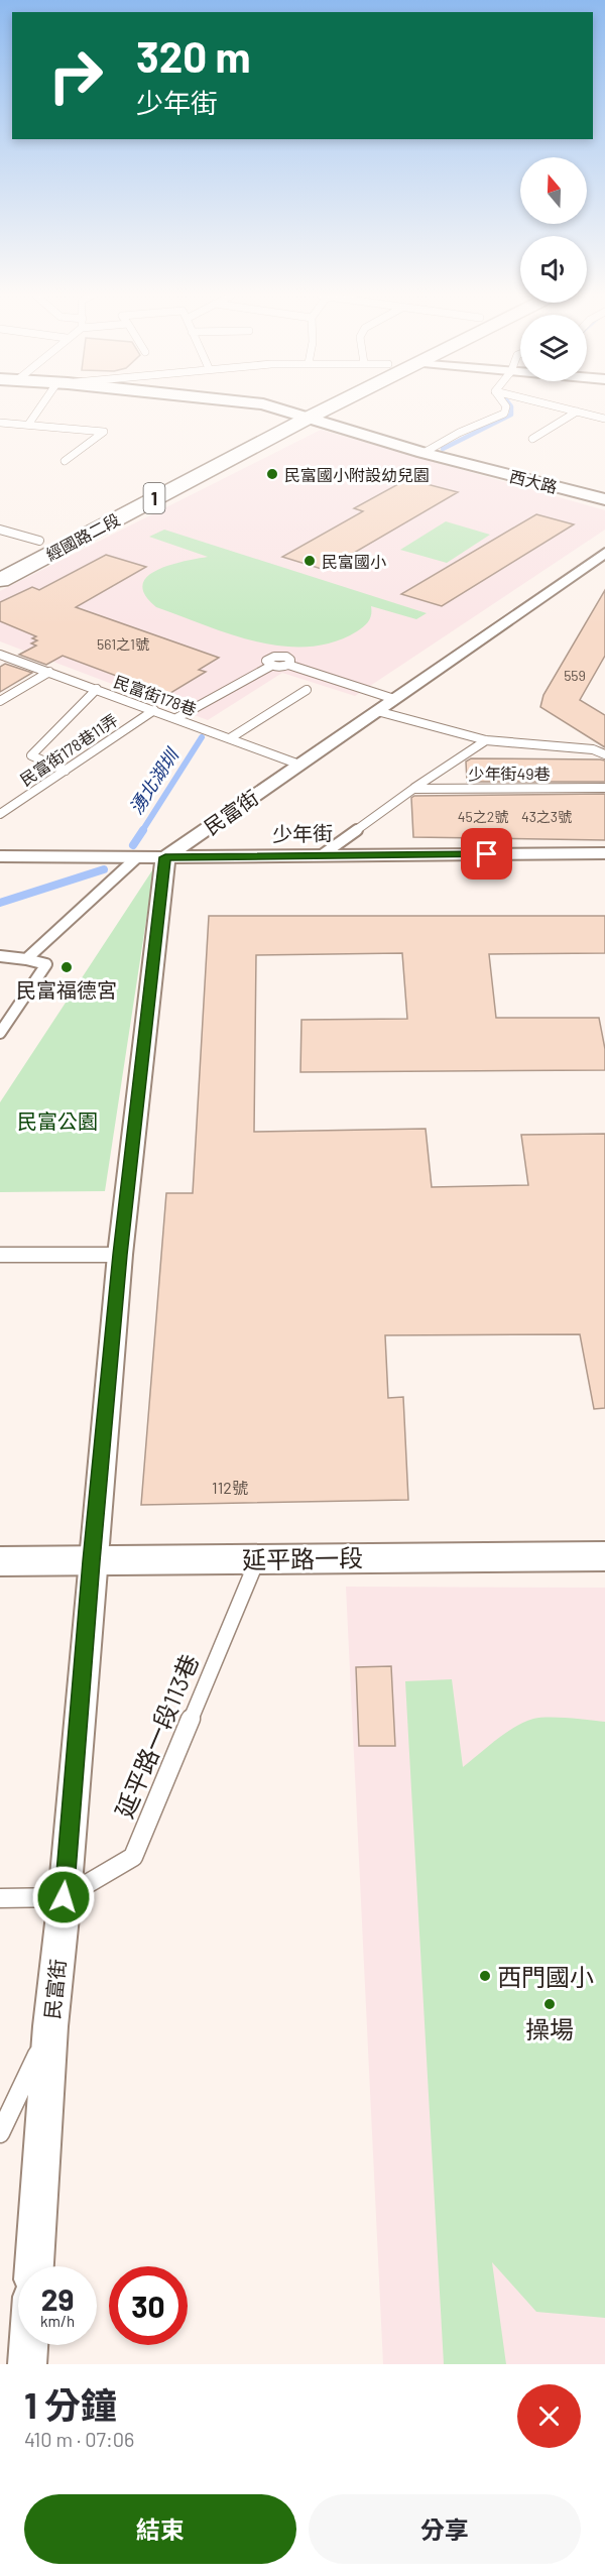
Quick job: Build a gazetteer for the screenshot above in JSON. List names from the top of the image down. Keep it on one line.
{"streets":{"main road":["1","經國路二段"],"street":["西大路","民富街","少年街","延平路一段"],"lane":["民富街178巷","民富街178巷11弄","少年街49巷","延平路一段113巷"]},"crossings":[["西大路","經國路二段"],["民富街178巷","民富街178巷11弄"],["民富街178巷","民富街"],["少年街49巷","少年街"],["民富街","少年街"],["民富街","延平路一段"],["民富街","延平路一段113巷"],["延平路一段","延平路一段113巷"]],"water":["湧北湖圳"],"parks":["民富公園"],"places":["民富國小附設幼兒園","民富國小","民富福德宮","西門國小","操場"],"house_numbers":["561之1號","559","45之2號","43之3號","112號"],"north":"top","page":{"turn":["320 m","少年街"],"speed":"29 km/h","limit":"30","heading":["1 分鐘","410 m · 07:06"],"buttons":["結束","分享"]}}
